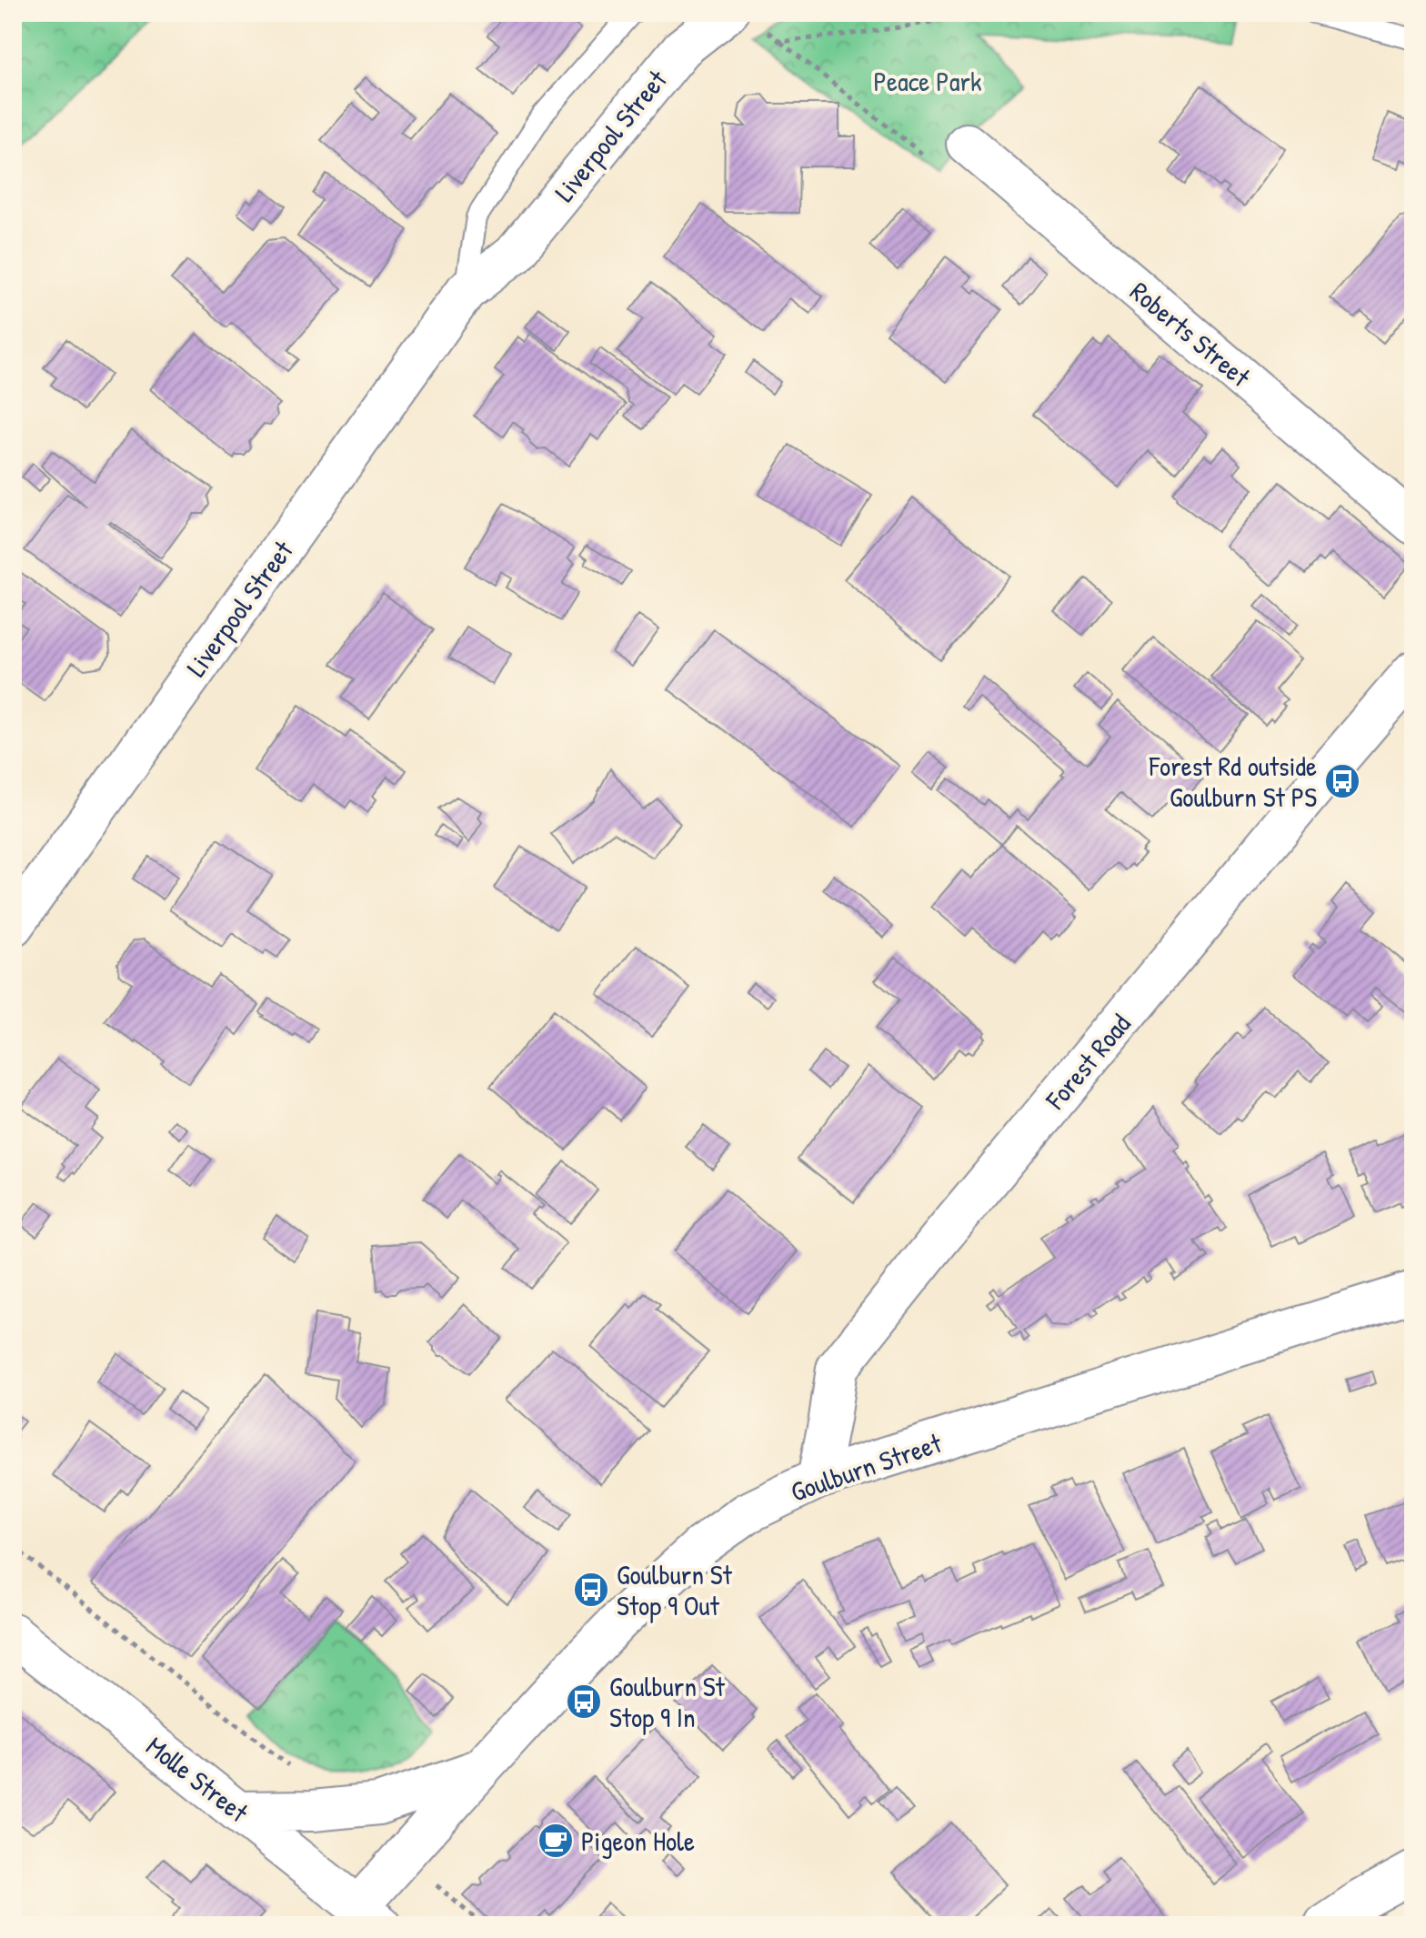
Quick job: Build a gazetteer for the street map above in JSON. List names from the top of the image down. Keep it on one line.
{"streets":{"street":["Liverpool Street","Roberts Street","Forest Road","Goulburn Street","Molle Street"]},"crossings":[["Forest Road","Goulburn Street"],["Goulburn Street","Molle Street"]],"parks":["Peace Park"],"places":{"bus stop":["Forest Rd outside Goulburn St PS","Goulburn St Stop 9 Out","Goulburn St Stop 9 In"],"cafe":["Pigeon Hole"]}}
